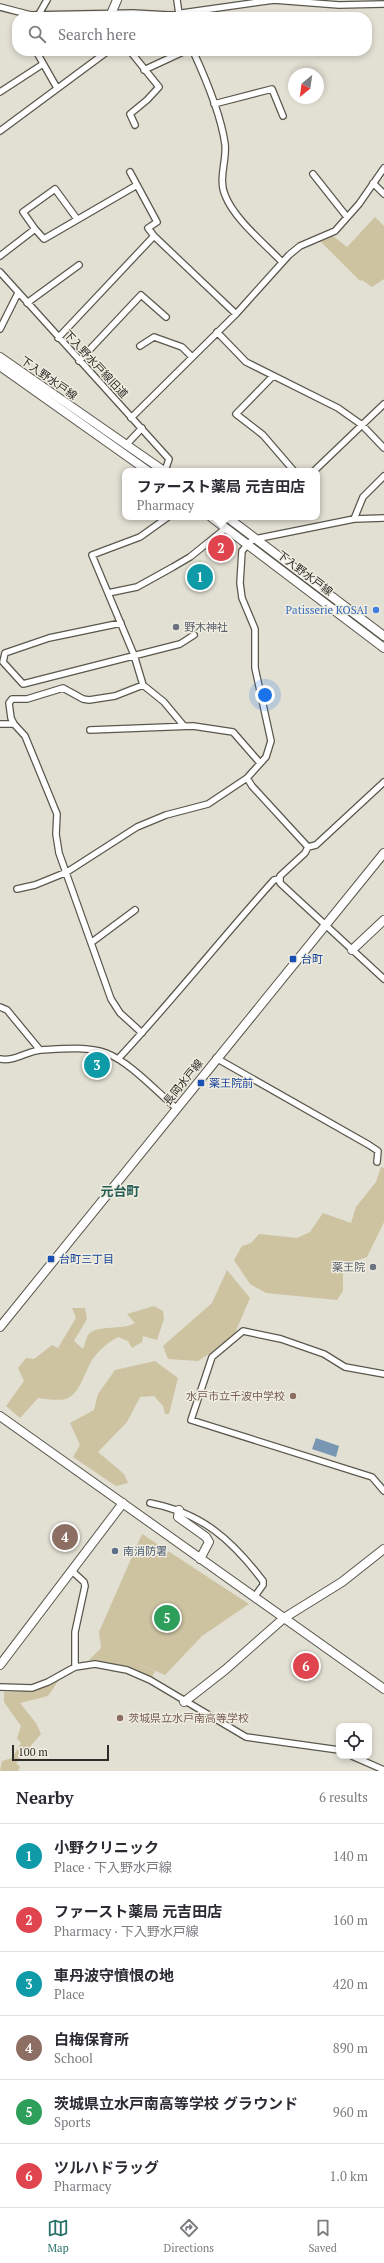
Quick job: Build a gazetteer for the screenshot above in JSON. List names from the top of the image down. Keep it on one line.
{"streets":{"main road":["下入野水戸線","長岡水戸線"],"street":["下入野水戸線旧道"]},"districts":["元台町"],"places":{"other":["Patisserie KOSAI","野木神社","薬王院","水戸市立千波中学校","南消防署","茨城県立水戸南高等学校"],"transit":["台町","薬王院前","台町三丁目"]},"scale_bar":"100 m","north":"bottom left","page":{"search":"Search here","popup":["ファースト薬局 元吉田店","Pharmacy"],"pins":["2","1","3","4","5","6"],"scale":"100 m","heading":["Nearby","6 results"],"list":[{"mark":"1","name":"小野クリニック","note":"Place · 下入野水戸線","value":"140 m"},{"mark":"2","name":"ファースト薬局 元吉田店","note":"Pharmacy · 下入野水戸線","value":"160 m"},{"mark":"3","name":"車丹波守憤恨の地","note":"Place","value":"420 m"},{"mark":"4","name":"白梅保育所","note":"School","value":"890 m"},{"mark":"5","name":"茨城県立水戸南高等学校 グラウンド","note":"Sports","value":"960 m"},{"mark":"6","name":"ツルハドラッグ","note":"Pharmacy","value":"1.0 km"}],"nav":["Map","Directions","Saved"]}}
